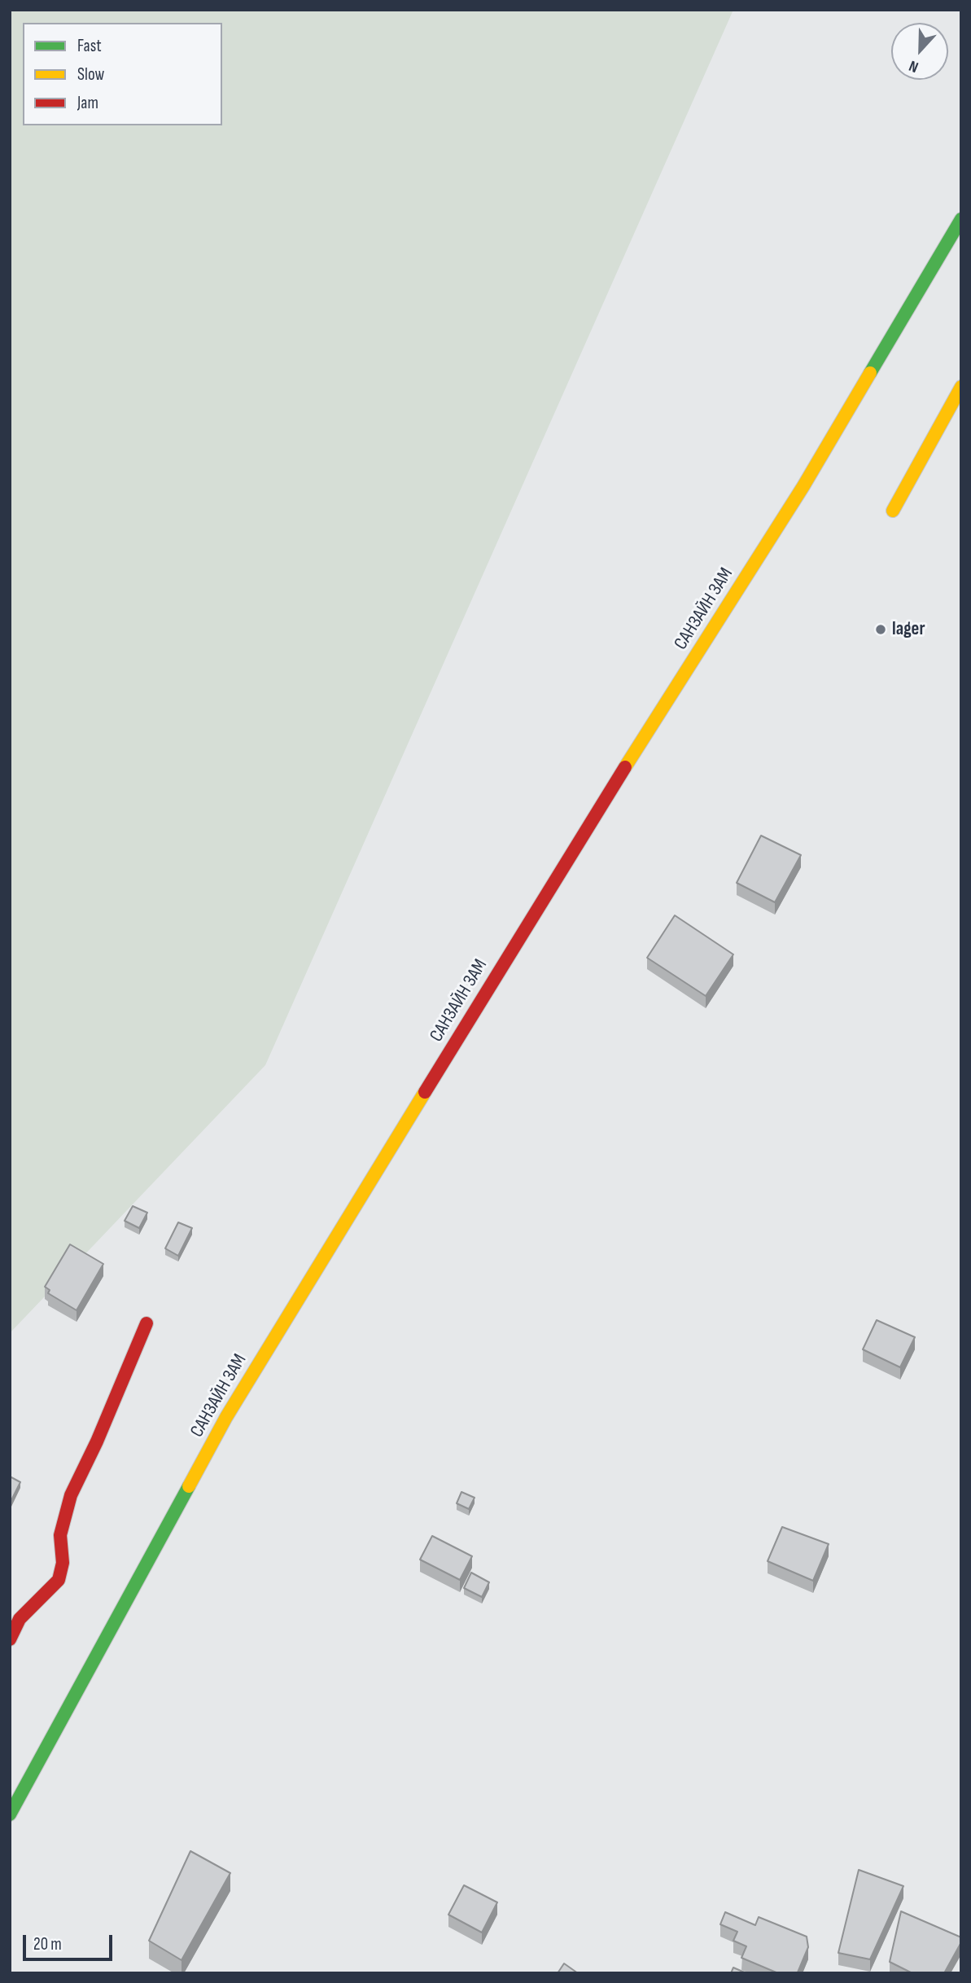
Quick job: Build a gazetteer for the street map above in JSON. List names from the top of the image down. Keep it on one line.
{"streets":{"main road":["САНЗАЙН ЗАМ"]},"places":["lager"],"legend":["Fast","Slow","Jam"],"scale_bar":"20 m","north":"bottom"}
